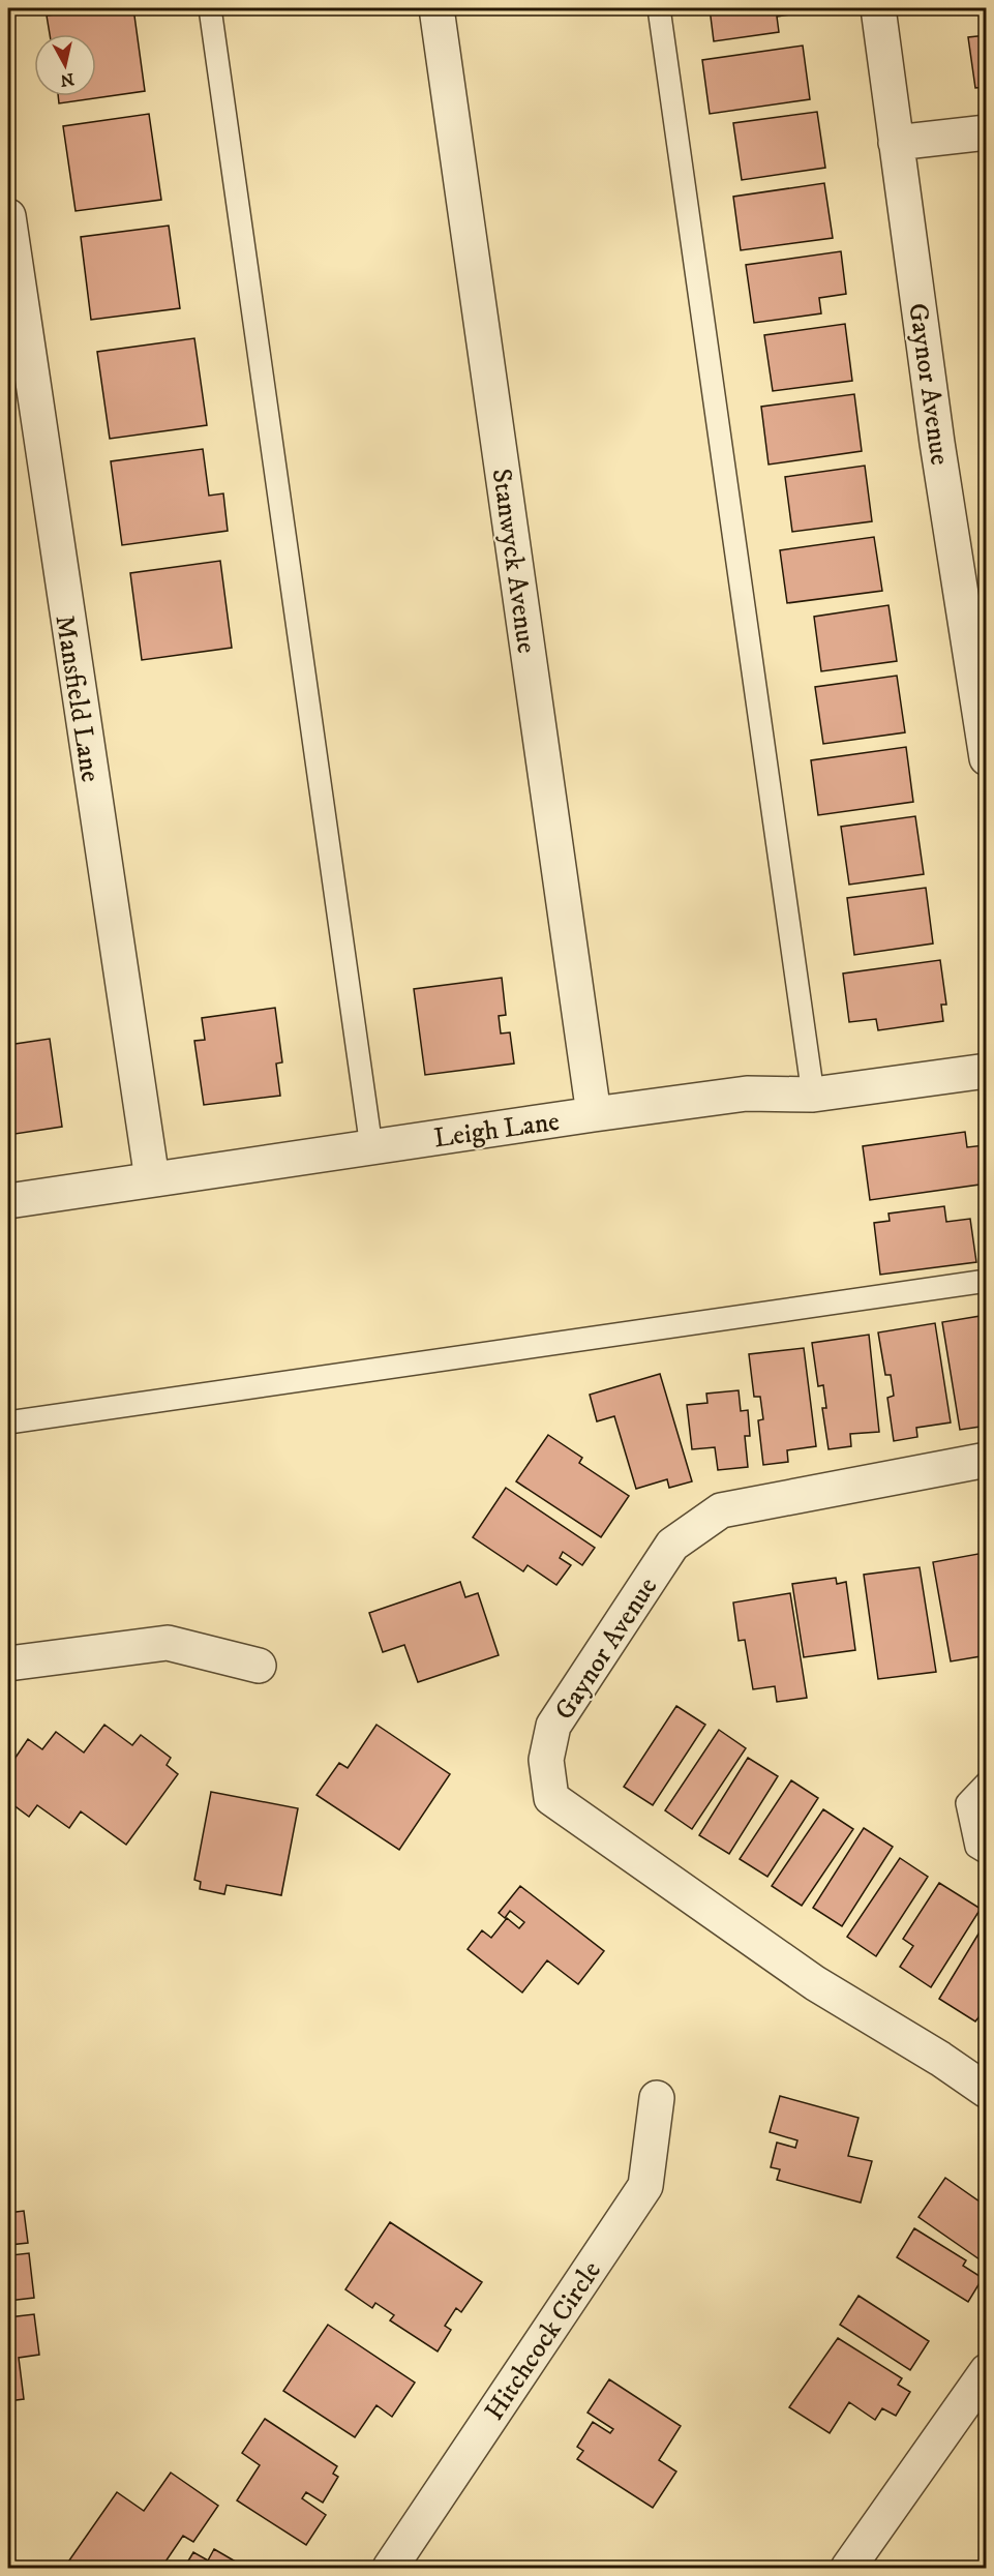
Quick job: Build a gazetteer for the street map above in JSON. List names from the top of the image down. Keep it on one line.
{"streets":{"street":["Gaynor Avenue","Stanwyck Avenue","Mansfield Lane","Leigh Lane","Hitchcock Circle"]},"crossings":[["Stanwyck Avenue","Leigh Lane"],["Mansfield Lane","Leigh Lane"]],"north":"bottom"}
